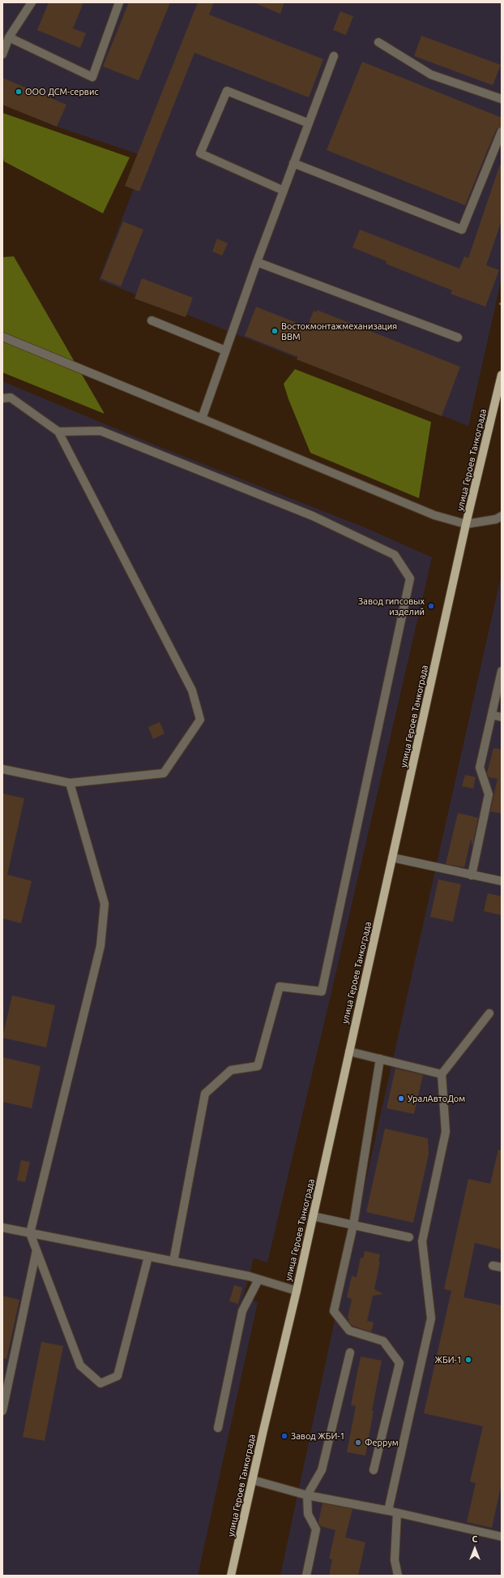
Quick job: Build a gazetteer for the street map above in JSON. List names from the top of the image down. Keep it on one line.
{"streets":{"main road":["улица Героев Танкограда"]},"places":["ООО ДСМ-сервис","Востокмонтажмеханизация ВВМ","Завод гипсовых изделий","УралАвтоДом","ЖБИ-1","Завод ЖБИ-1","Феррум"],"north":"top"}
